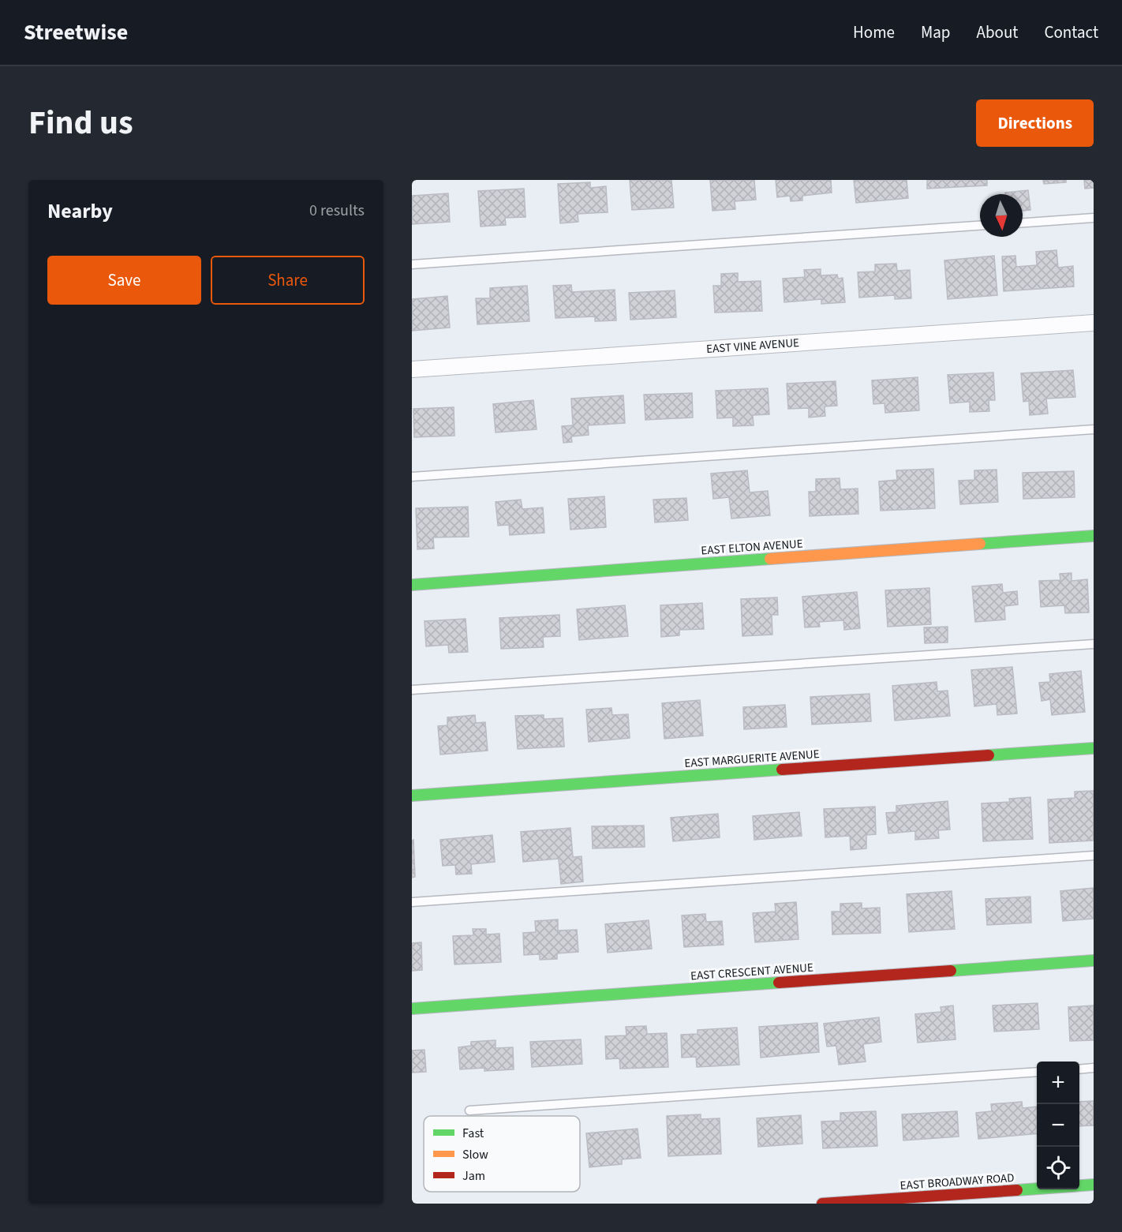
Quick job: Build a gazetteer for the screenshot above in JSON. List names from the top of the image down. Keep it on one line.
{"streets":{"street":["EAST VINE AVENUE","EAST ELTON AVENUE","EAST MARGUERITE AVENUE","EAST CRESCENT AVENUE","EAST BROADWAY ROAD"]},"legend":["Fast","Slow","Jam"],"north":"bottom","page":{"header":"Streetwise","nav":["Home","Map","About","Contact"],"title":"Find us","buttons":["Directions",["Save","Share"]],"heading":["Nearby","0 results"],"map_buttons":["+","−"]}}
